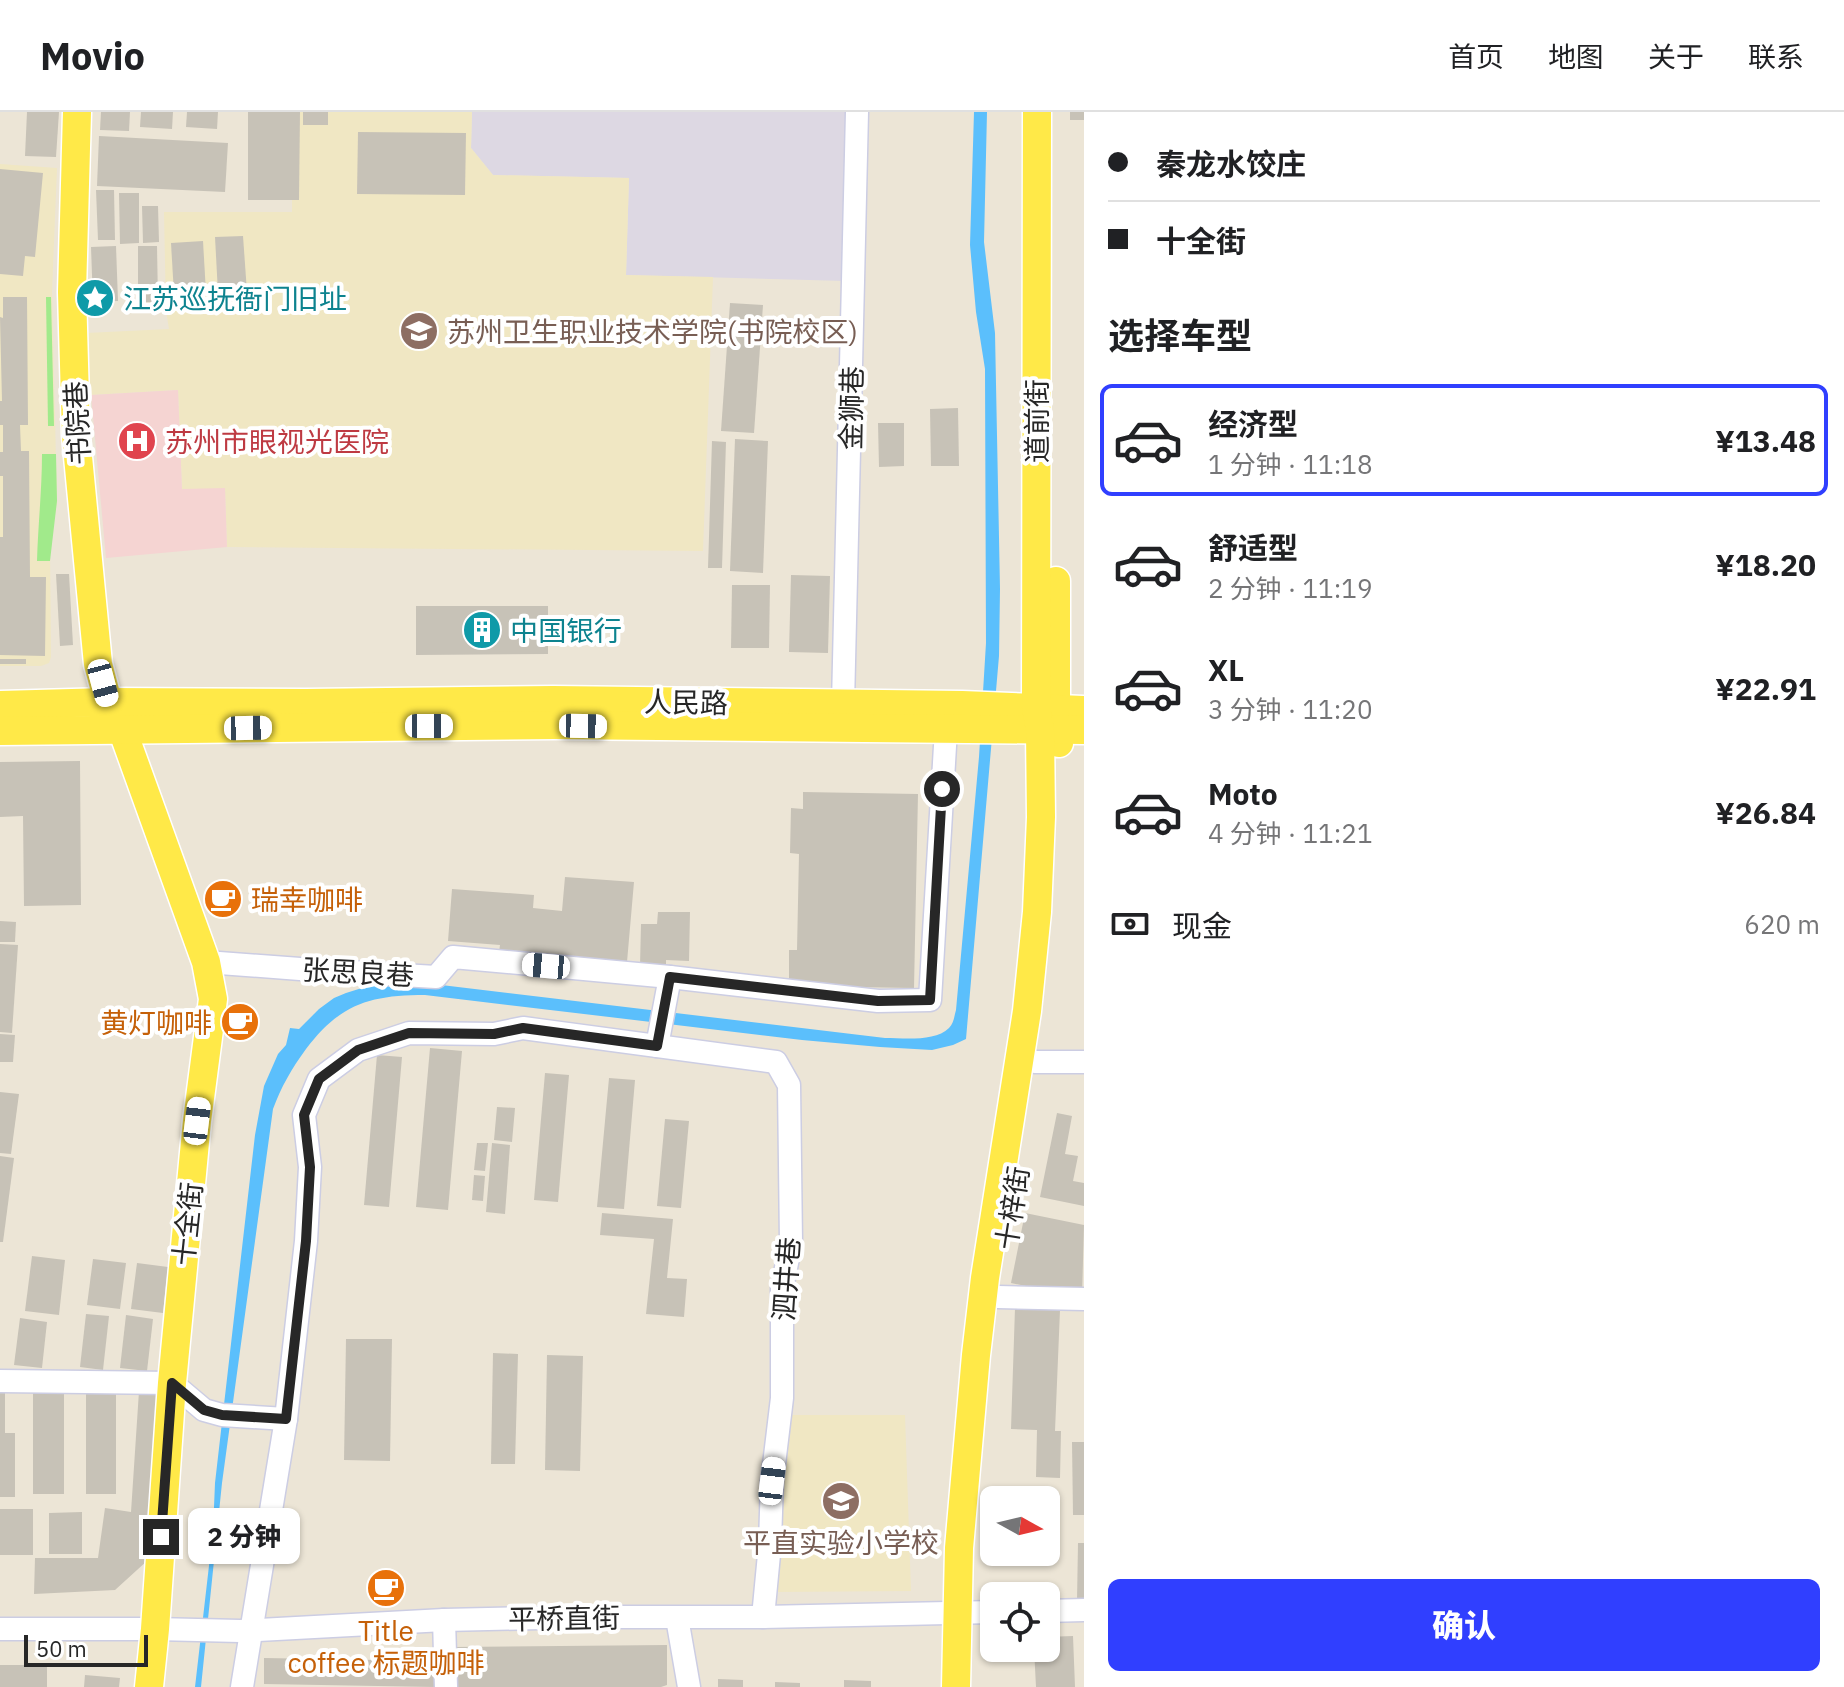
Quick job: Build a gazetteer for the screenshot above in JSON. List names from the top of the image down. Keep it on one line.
{"streets":{"main road":["道前街","书院巷","人民路","十梓街","十全街"],"street":["金狮巷","张思良巷","泗井巷","平桥直街"]},"crossings":[["金狮巷","人民路"],["道前街","人民路"],["道前街","十梓街"],["书院巷","人民路"],["书院巷","十全街"],["人民路","张思良巷"],["人民路","十梓街"],["人民路","十全街"],["张思良巷","十全街"],["十梓街","平桥直街"],["十全街","平桥直街"],["泗井巷","平桥直街"]],"places":{"place":["江苏巡抚衙门旧址"],"school or university":["苏州卫生职业技术学院(书院校区)","平直实验小学校"],"hospital":["苏州市眼视光医院"],"building":["中国银行"],"cafe":["瑞幸咖啡","黄灯咖啡","Title coffee 标题咖啡"]},"scale_bar":"50 m","north":"right","page":{"header":"Movio","nav":["首页","地图","关于","联系"],"banner":["秦龙水饺庄","十全街"],"heading":"选择车型","list":[{"name":"经济型","note":"1 分钟 · 11:18","value":"¥13.48"},{"name":"舒适型","note":"2 分钟 · 11:19","value":"¥18.20"},{"name":"XL","note":"3 分钟 · 11:20","value":"¥22.91"},{"name":"Moto","note":"4 分钟 · 11:21","value":"¥26.84"}],"pay":["现金","620 m"],"bubble":"2 分钟","buttons":"确认","scale":"50 m"}}
